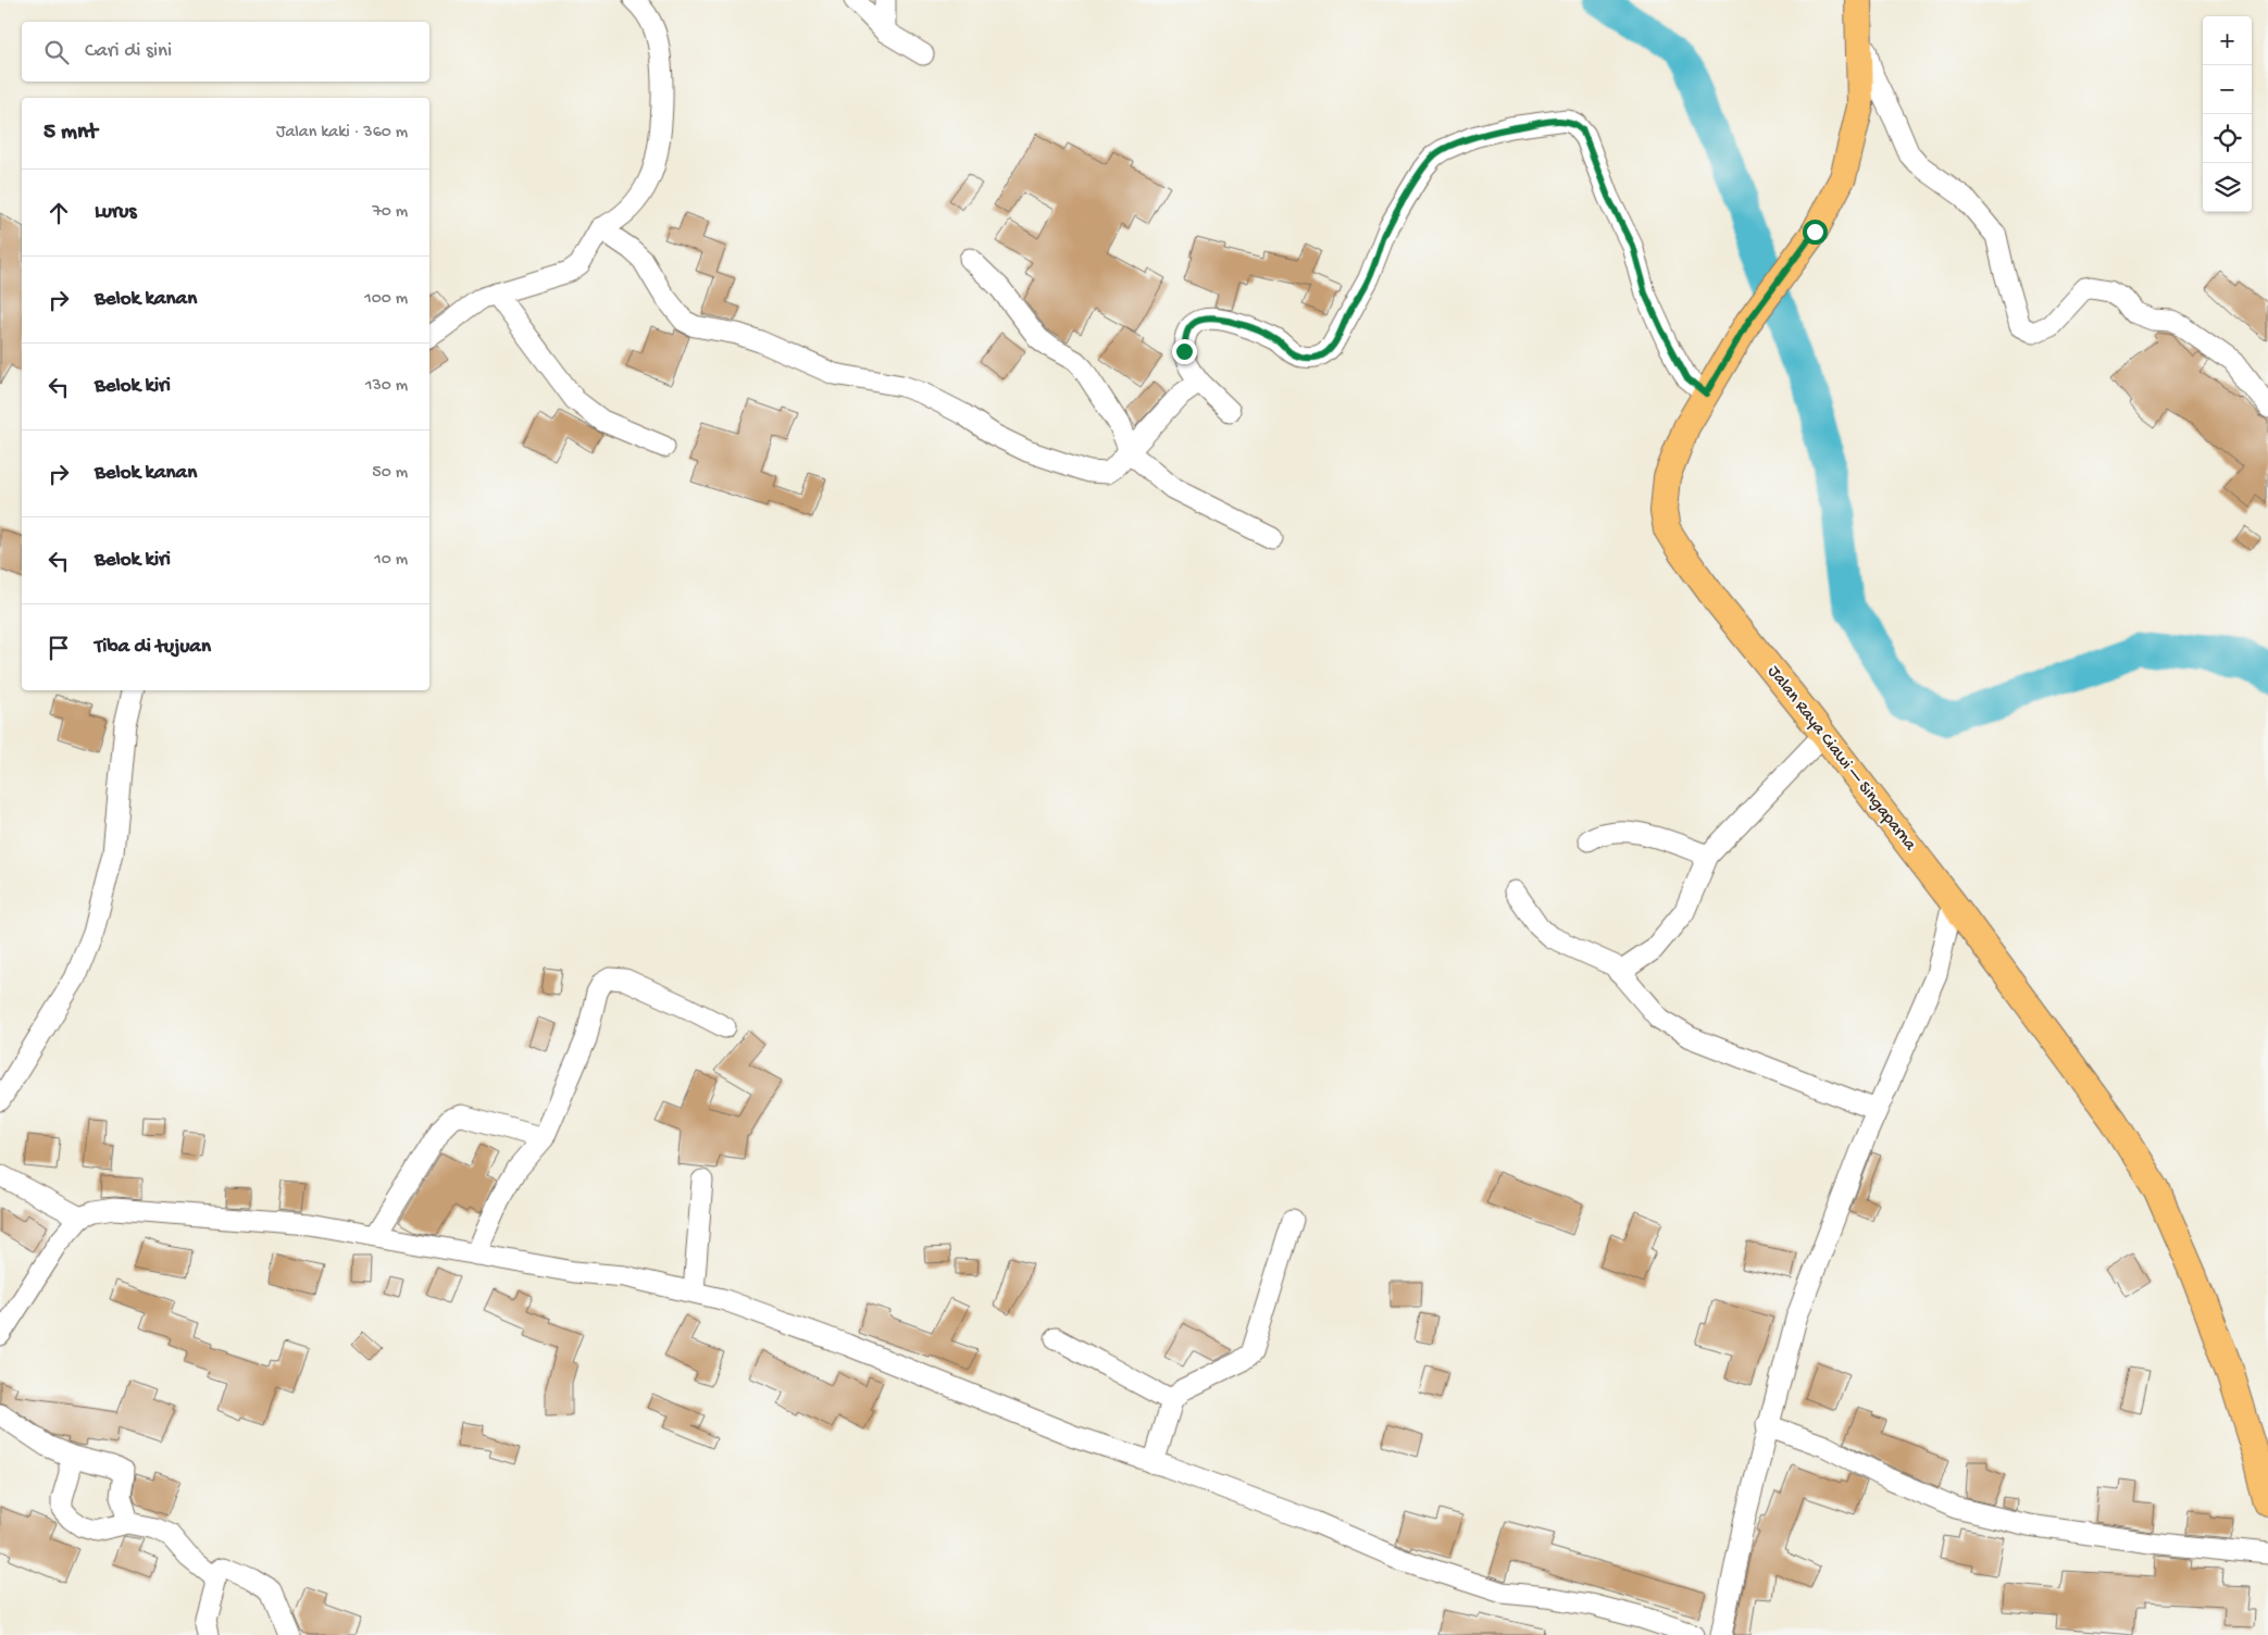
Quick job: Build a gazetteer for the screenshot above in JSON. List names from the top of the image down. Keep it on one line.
{"streets":{"main road":["Jalan Raya Ciawi — Singaparna"]},"page":{"map_buttons":["+","−"],"search":"Cari di sini","heading":["5 mnt","Jalan kaki · 360 m"],"list":[["Lurus","70 m"],["Belok kanan","100 m"],["Belok kiri","130 m"],["Belok kanan","50 m"],["Belok kiri","10 m"],"Tiba di tujuan"]}}
